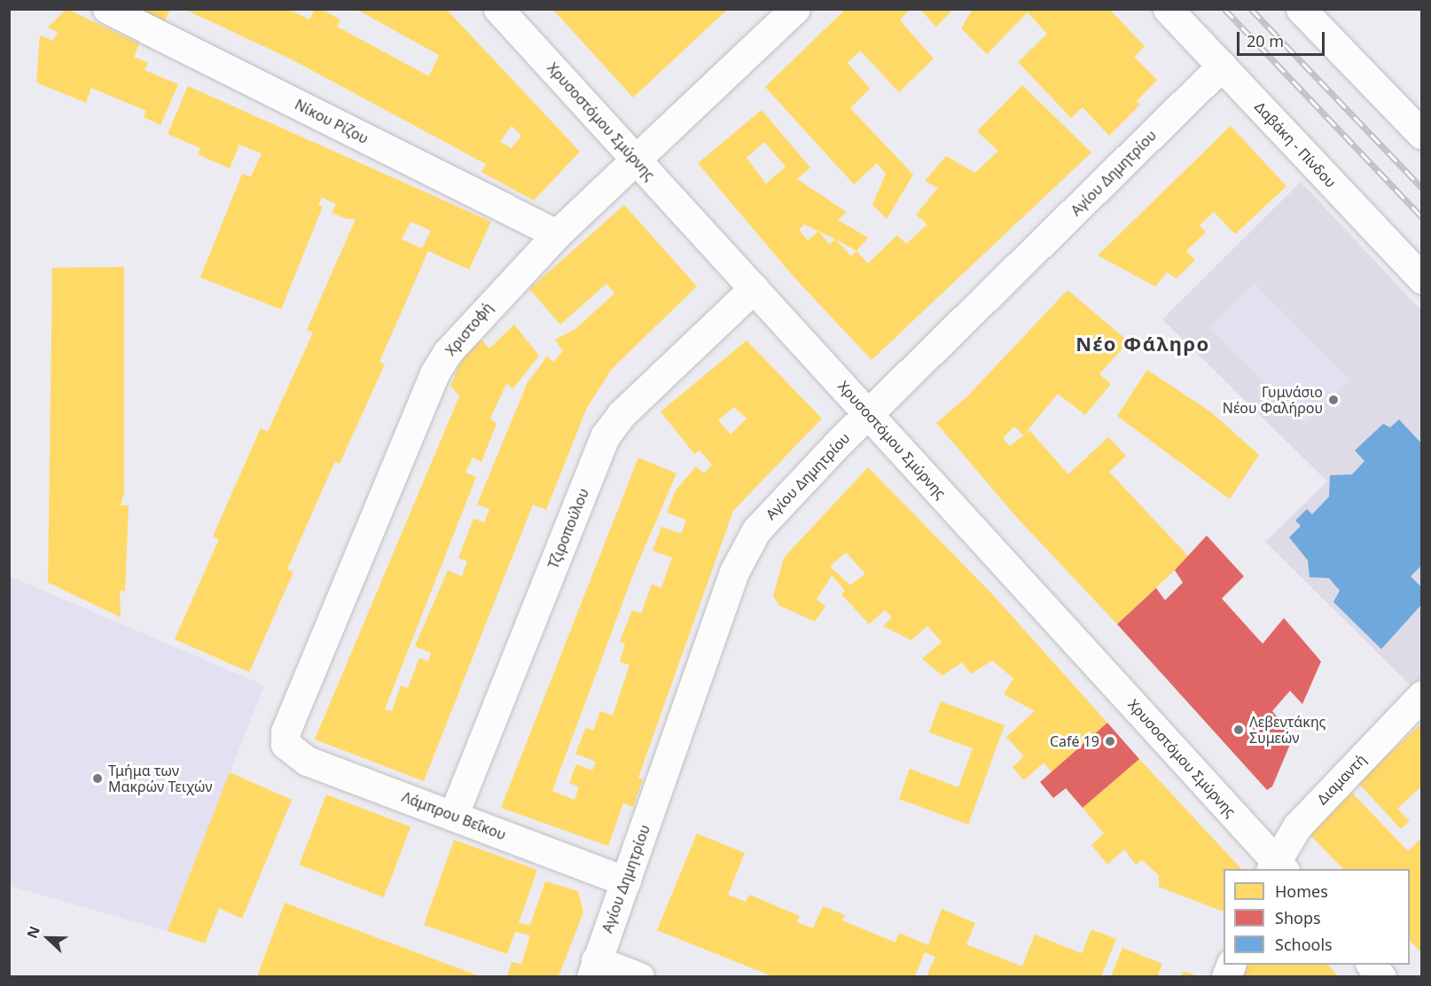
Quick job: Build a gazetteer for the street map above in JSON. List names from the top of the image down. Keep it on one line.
{"streets":{"street":["Νίκου Ρίζου","Χρυσοστόμου Σμύρνης","Δαβάκη - Πίνδου","Αγίου Δημητρίου","Χριστοφή","Τζιροπούλου","Διαμαντή","Λάμπρου Βεΐκου"]},"crossings":[["Νίκου Ρίζου","Χριστοφή"],["Χρυσοστόμου Σμύρνης","Αγίου Δημητρίου"],["Χρυσοστόμου Σμύρνης","Χριστοφή"],["Χρυσοστόμου Σμύρνης","Τζιροπούλου"],["Χρυσοστόμου Σμύρνης","Διαμαντή"],["Δαβάκη - Πίνδου","Αγίου Δημητρίου"],["Αγίου Δημητρίου","Λάμπρου Βεΐκου"],["Χριστοφή","Λάμπρου Βεΐκου"],["Τζιροπούλου","Λάμπρου Βεΐκου"]],"districts":["Νέο Φάληρο"],"places":["Γυμνάσιο Νέου Φαλήρου","Λεβεντάκης Συμεών","Café 19","Τμήμα των Μακρών Τειχών"],"legend":["Homes","Shops","Schools"],"scale_bar":"20 m","north":"left"}
